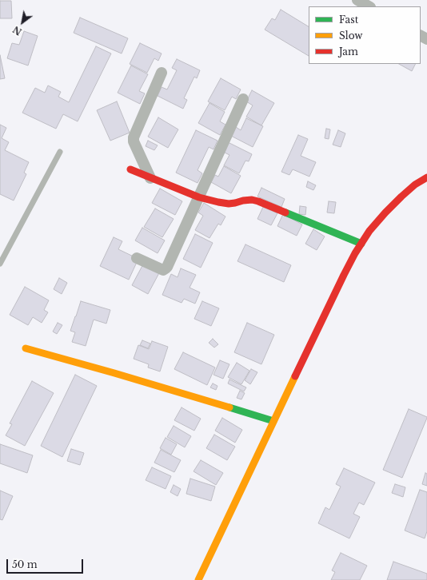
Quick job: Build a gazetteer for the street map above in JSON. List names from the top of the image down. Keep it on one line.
{"legend":["Fast","Slow","Jam"],"scale_bar":"50 m","north":"bottom left"}
